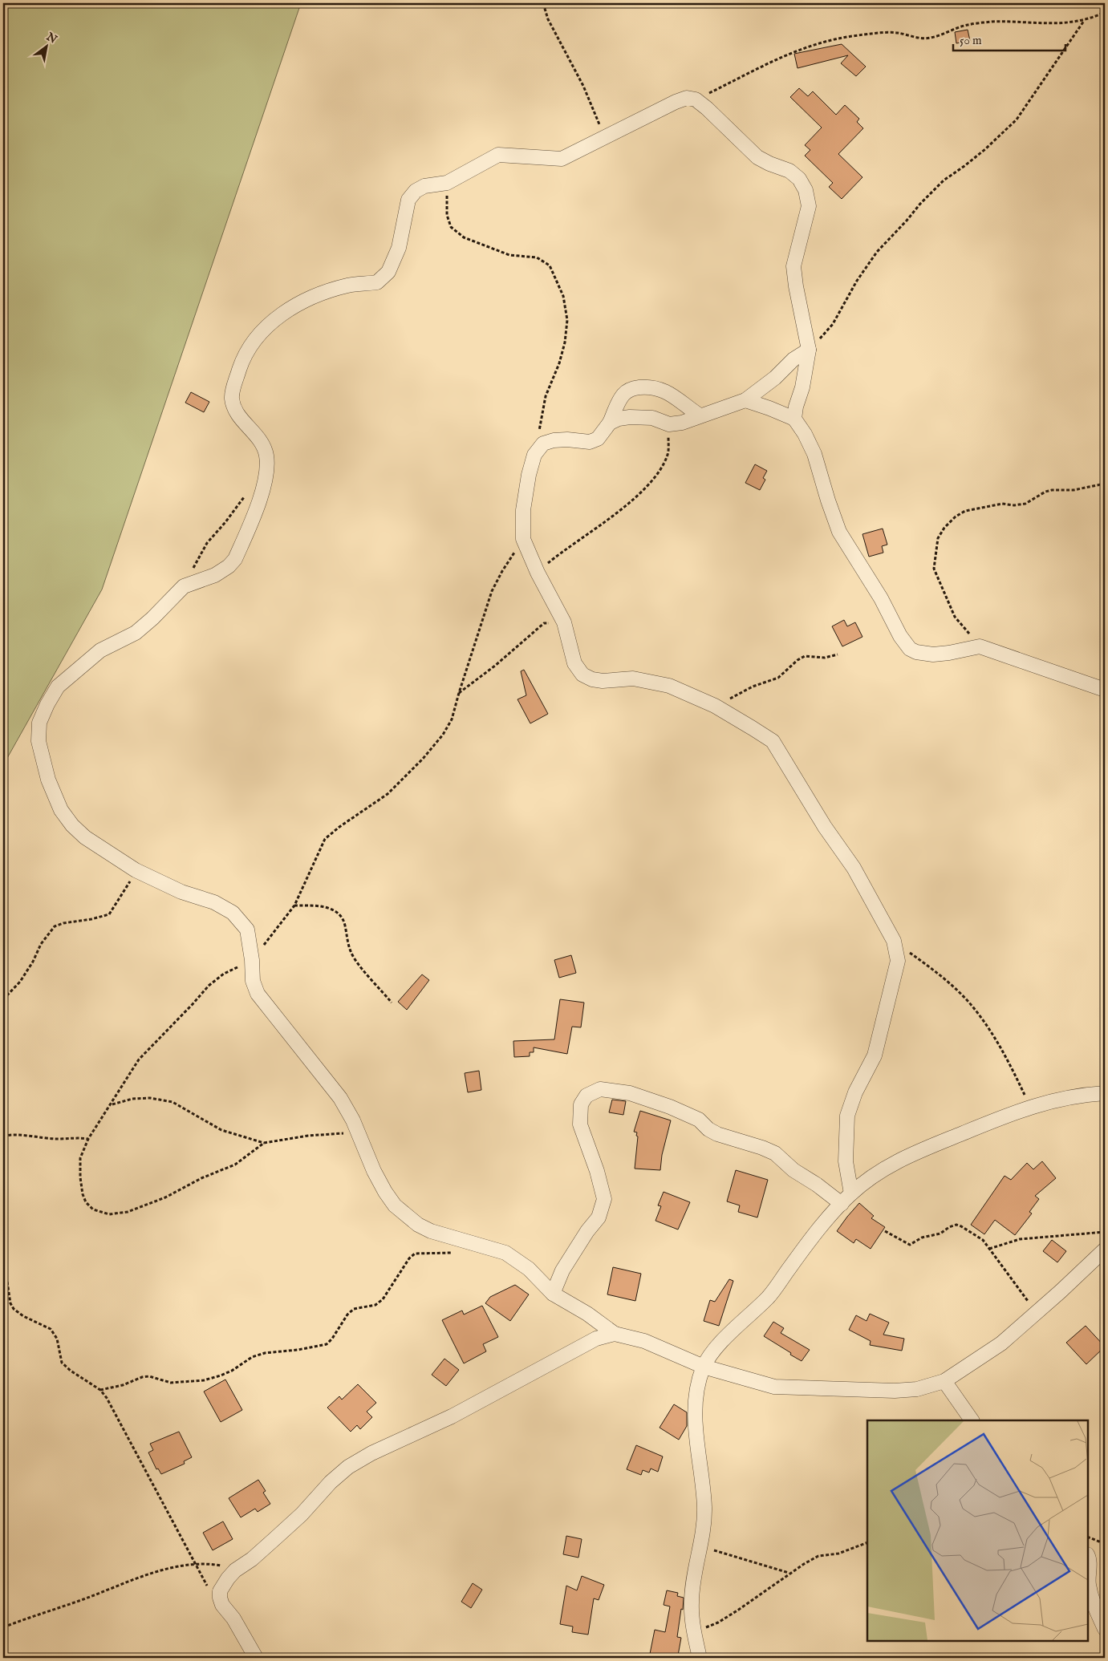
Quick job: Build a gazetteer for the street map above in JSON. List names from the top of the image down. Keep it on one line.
{"scale_bar":"50 m","north":"top right"}
